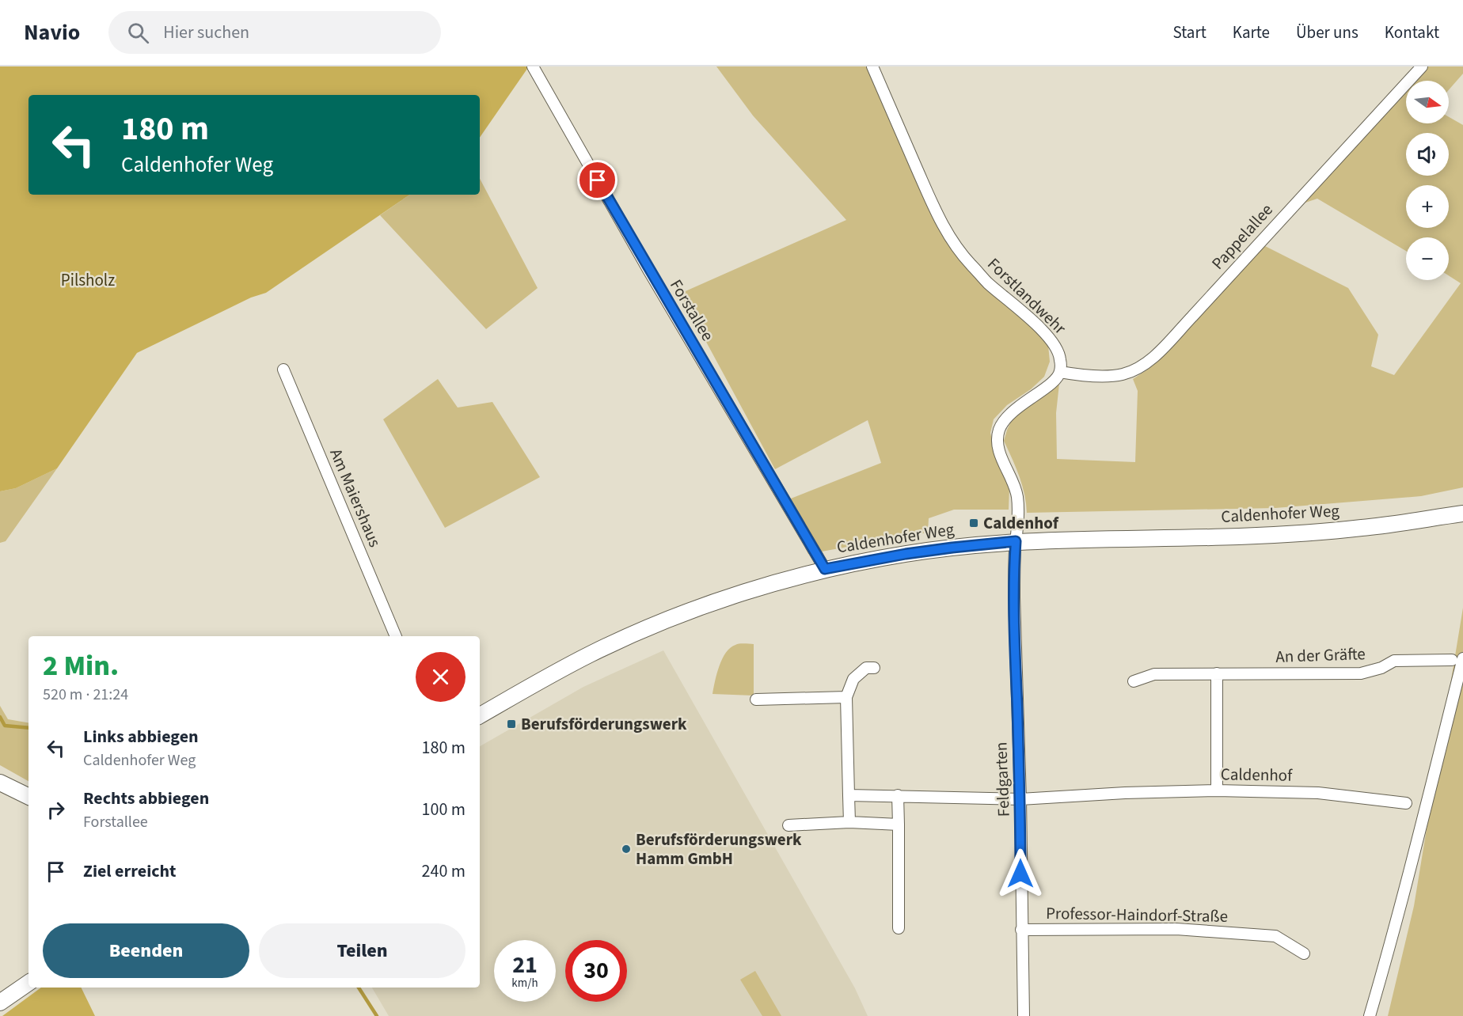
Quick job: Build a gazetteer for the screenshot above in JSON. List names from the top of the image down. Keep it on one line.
{"streets":{"main road":["Caldenhofer Weg"],"street":["Pappelallee","Forstlandwehr","Forstallee","Am Maiershaus","An der Gräfte","Caldenhof","Feldgarten","Professor-Haindorf-Straße"]},"crossings":[["Pappelallee","Forstlandwehr"],["Forstallee","Caldenhofer Weg"],["Caldenhofer Weg","Feldgarten"],["Caldenhof","Feldgarten"],["Feldgarten","Professor-Haindorf-Straße"]],"parks":["Pilsholz"],"places":{"transit":["Caldenhof","Berufsförderungswerk"],"other":["Berufsförderungswerk Hamm GmbH"]},"north":"right","page":{"header":"Navio","search":"Hier suchen","nav":["Start","Karte","Über uns","Kontakt"],"map_buttons":["+","−"],"turn":["180 m","Caldenhofer Weg"],"heading":["2 Min.","520 m · 21:24"],"list":[{"name":"Links abbiegen","note":"Caldenhofer Weg","value":"180 m"},{"name":"Rechts abbiegen","note":"Forstallee","value":"100 m"},{"name":"Ziel erreicht","value":"240 m"}],"buttons":["Beenden","Teilen"],"speed":"21 km/h","limit":"30"}}
